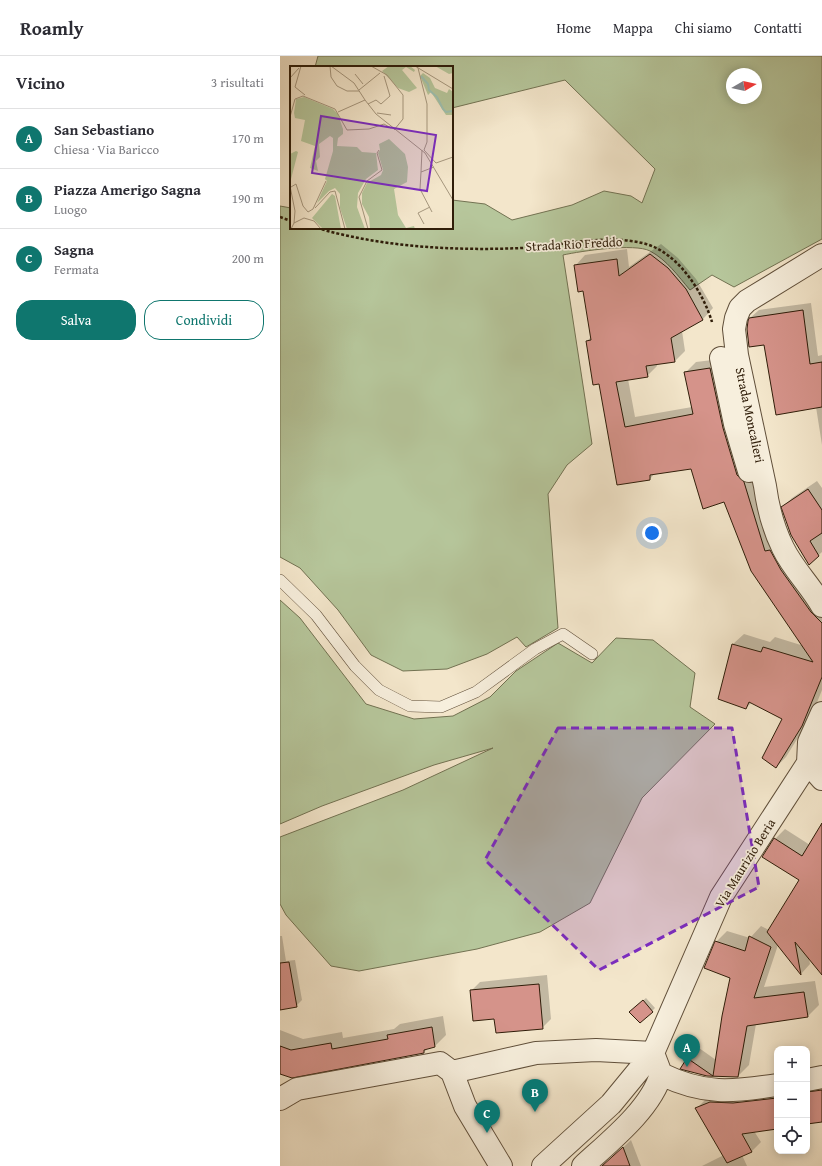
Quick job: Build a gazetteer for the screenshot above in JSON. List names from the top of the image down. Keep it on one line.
{"streets":{"street":["Strada Moncalieri","Via Maurizio Beria"],"path":["Strada Rio Freddo"]},"north":"right","page":{"header":"Roamly","nav":["Home","Mappa","Chi siamo","Contatti"],"heading":["Vicino","3 risultati"],"list":[{"mark":"A","name":"San Sebastiano","note":"Chiesa · Via Baricco","value":"170 m"},{"mark":"B","name":"Piazza Amerigo Sagna","note":"Luogo","value":"190 m"},{"mark":"C","name":"Sagna","note":"Fermata","value":"200 m"}],"buttons":["Salva","Condividi"],"pins":["A","B","C"],"map_buttons":["+","−"]}}
